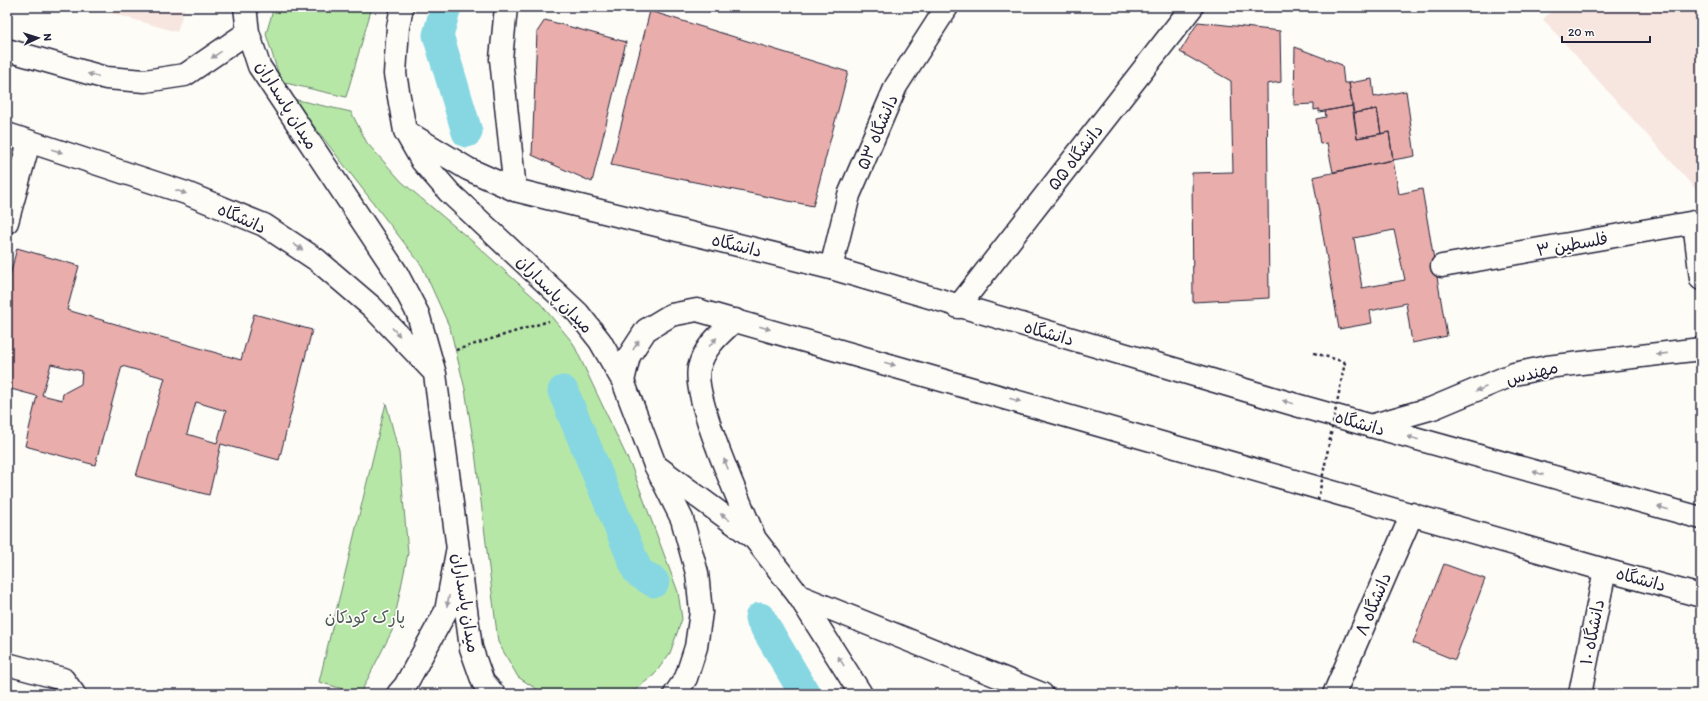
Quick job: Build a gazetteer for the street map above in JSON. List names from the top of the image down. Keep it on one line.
{"streets":{"main road":["میدان پاسداران","دانشگاه ۵۳","دانشگاه ۵۵","دانشگاه","فلسطین ۳","مهندس","دانشگاه ۸","دانشگاه ۱۰"]},"crossings":[["میدان پاسداران","دانشگاه"],["دانشگاه ۵۳","دانشگاه"],["دانشگاه ۵۵","دانشگاه"],["دانشگاه","مهندس"],["دانشگاه","دانشگاه ۸"],["دانشگاه","دانشگاه ۱۰"]],"one_way":["مهندس"],"parks":["پارک کودکان"],"scale_bar":"20 m","north":"right"}
